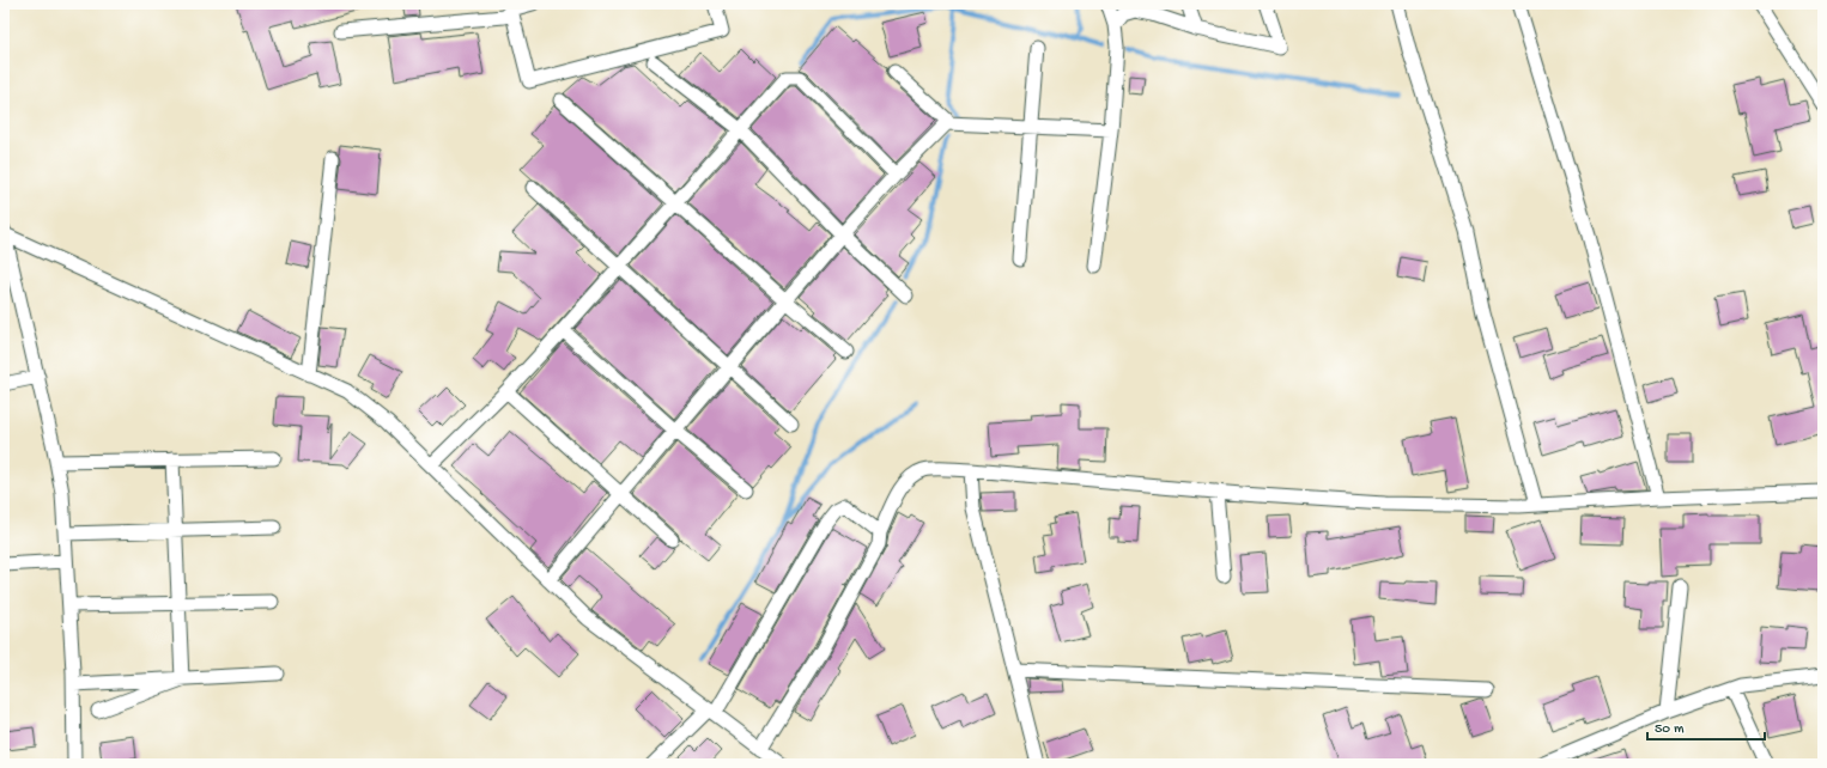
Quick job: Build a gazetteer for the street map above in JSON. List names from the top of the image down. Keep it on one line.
{"scale_bar":"50 m"}
